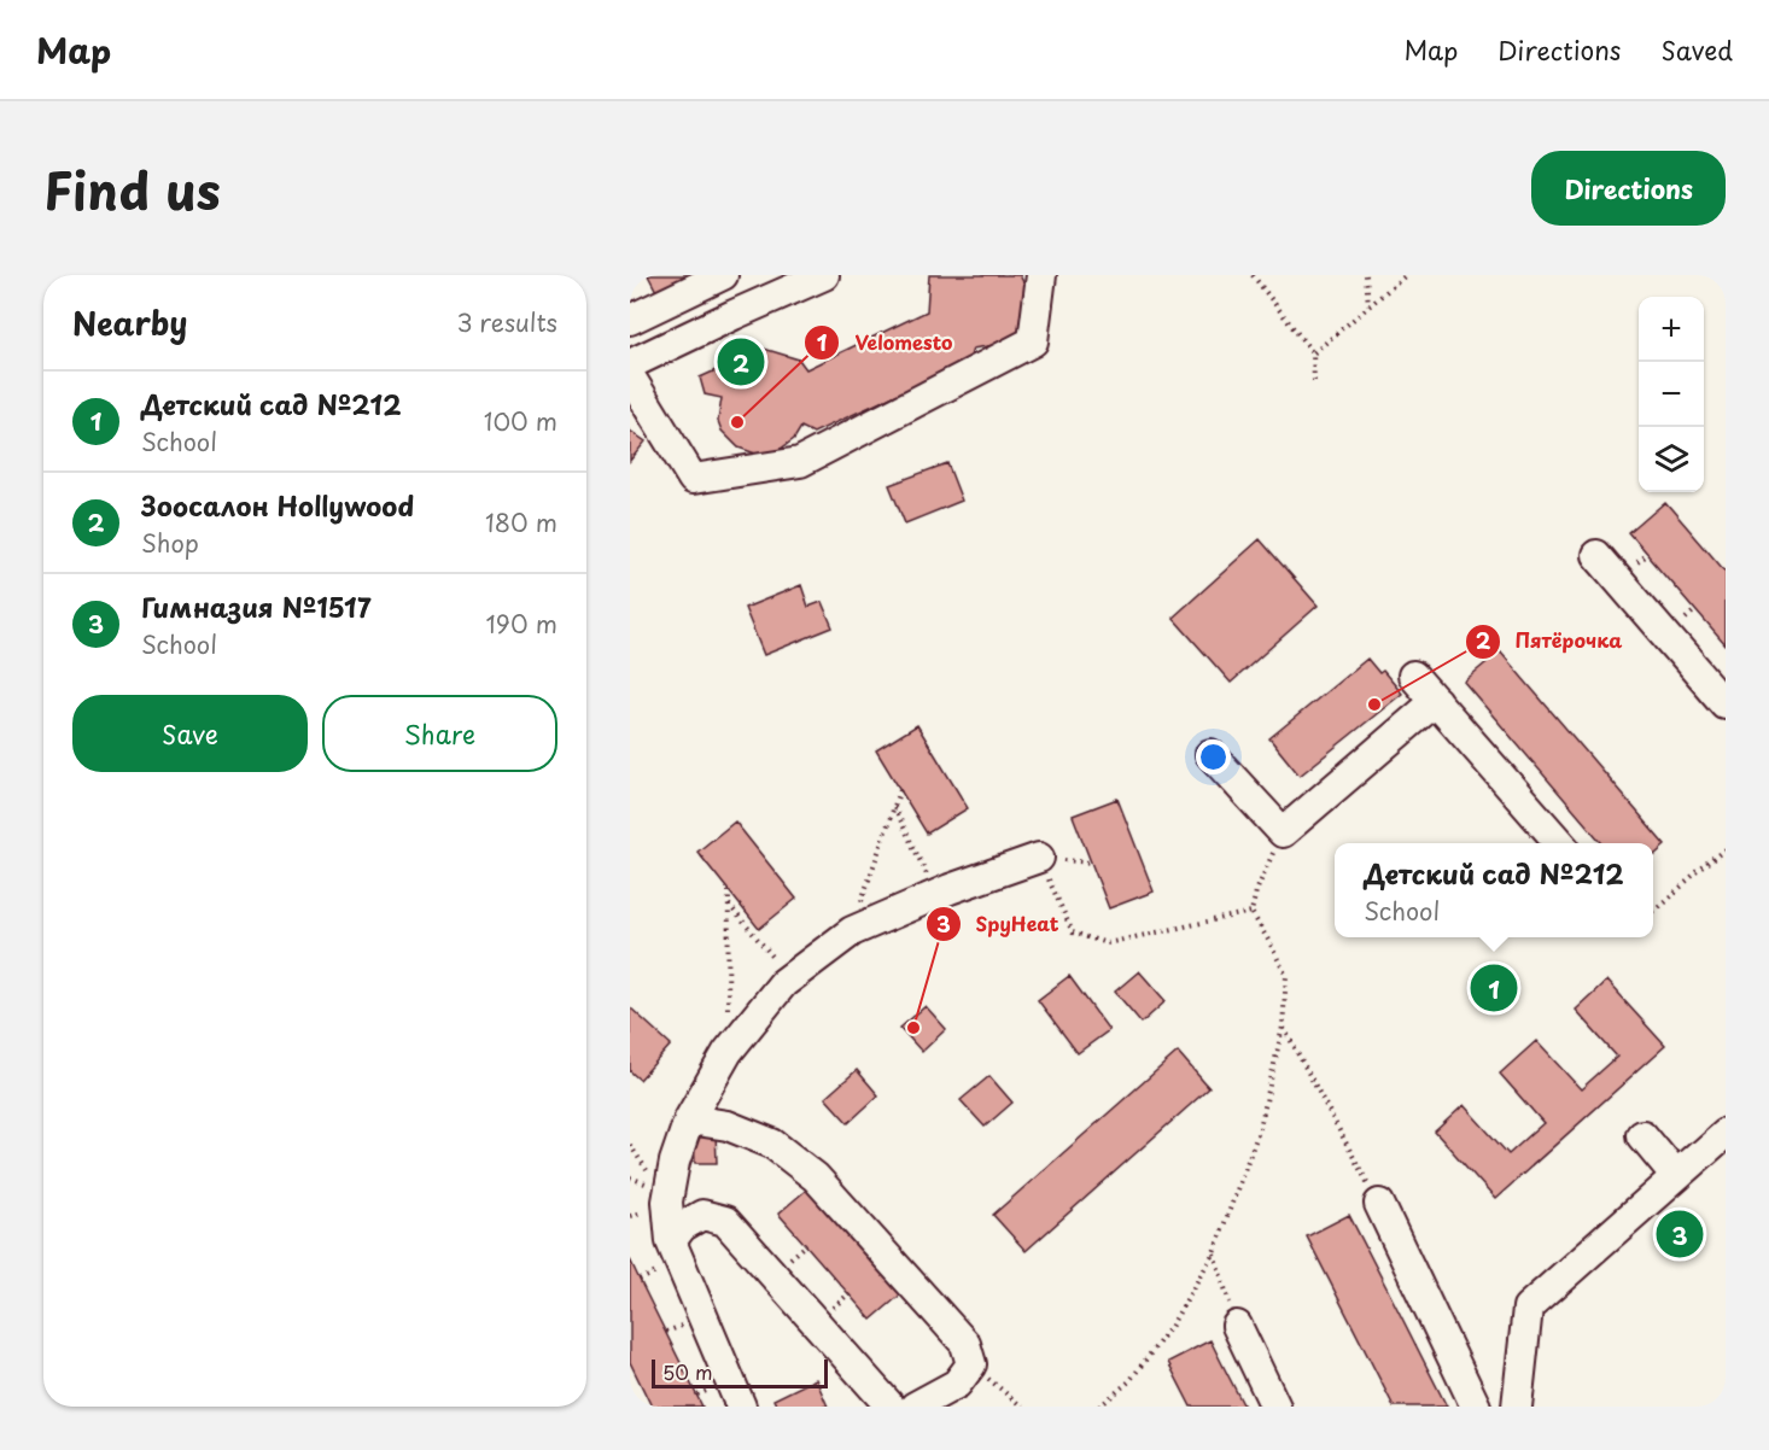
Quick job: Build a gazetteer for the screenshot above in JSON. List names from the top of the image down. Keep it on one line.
{"places":["Velomesto","Пятёрочка","SpyHeat"],"scale_bar":"50 m","page":{"header":"Map","nav":["Map","Directions","Saved"],"title":"Find us","buttons":["Directions",["Save","Share"]],"heading":["Nearby","3 results"],"map_buttons":["+","−"],"pins":["2","1","3"],"list":[{"mark":"1","name":"Детский сад №212","note":"School","value":"100 m"},{"mark":"2","name":"Зоосалон Hollywood","note":"Shop","value":"180 m"},{"mark":"3","name":"Гимназия №1517","note":"School","value":"190 m"}],"popup":["Детский сад №212","School"],"scale":"50 m"}}
